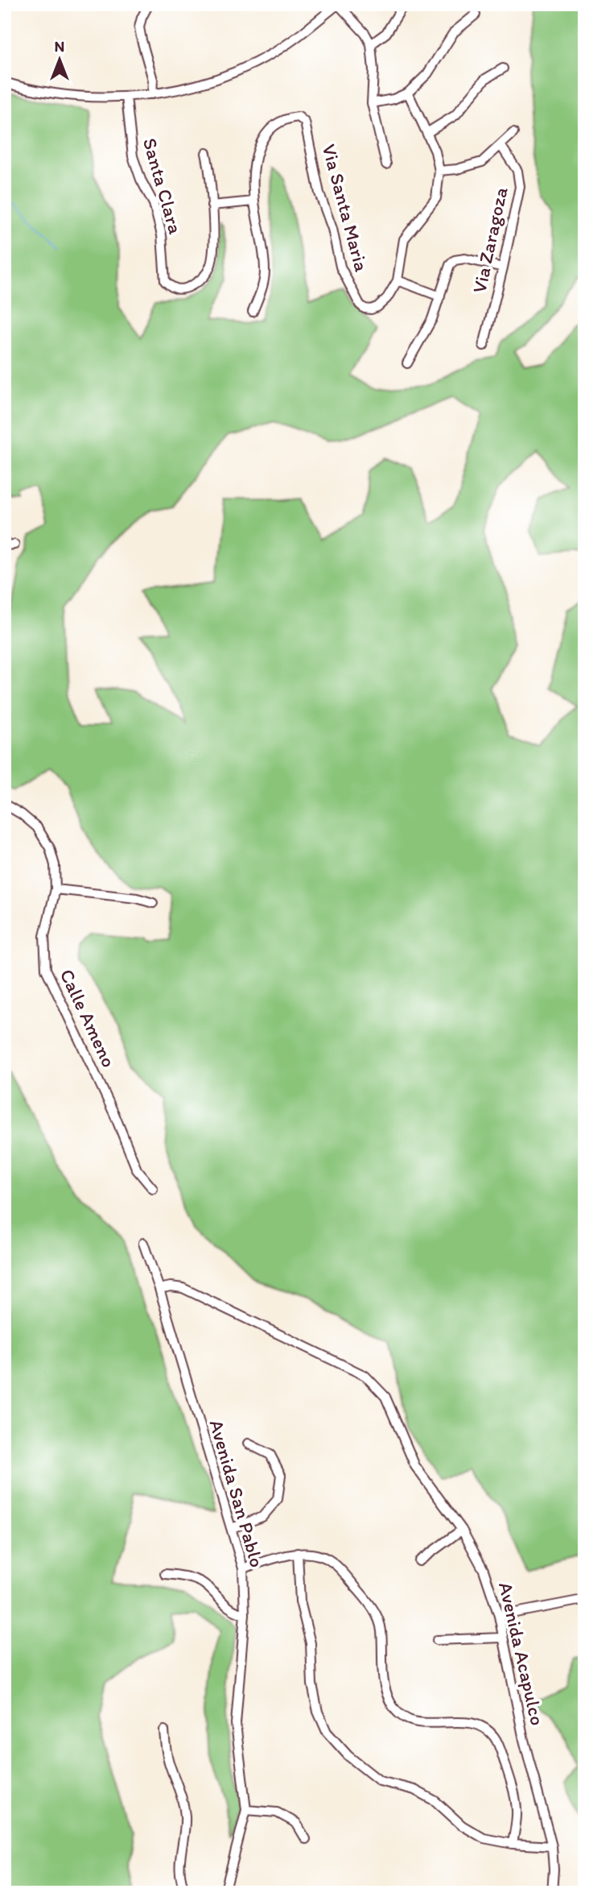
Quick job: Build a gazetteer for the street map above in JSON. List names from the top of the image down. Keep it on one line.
{"streets":{"street":["Santa Clara","Via Santa Maria","Via Zaragoza","Calle Ameno","Avenida San Pablo","Avenida Acapulco"]},"crossings":[["Avenida San Pablo","Avenida Acapulco"]],"north":"top"}
